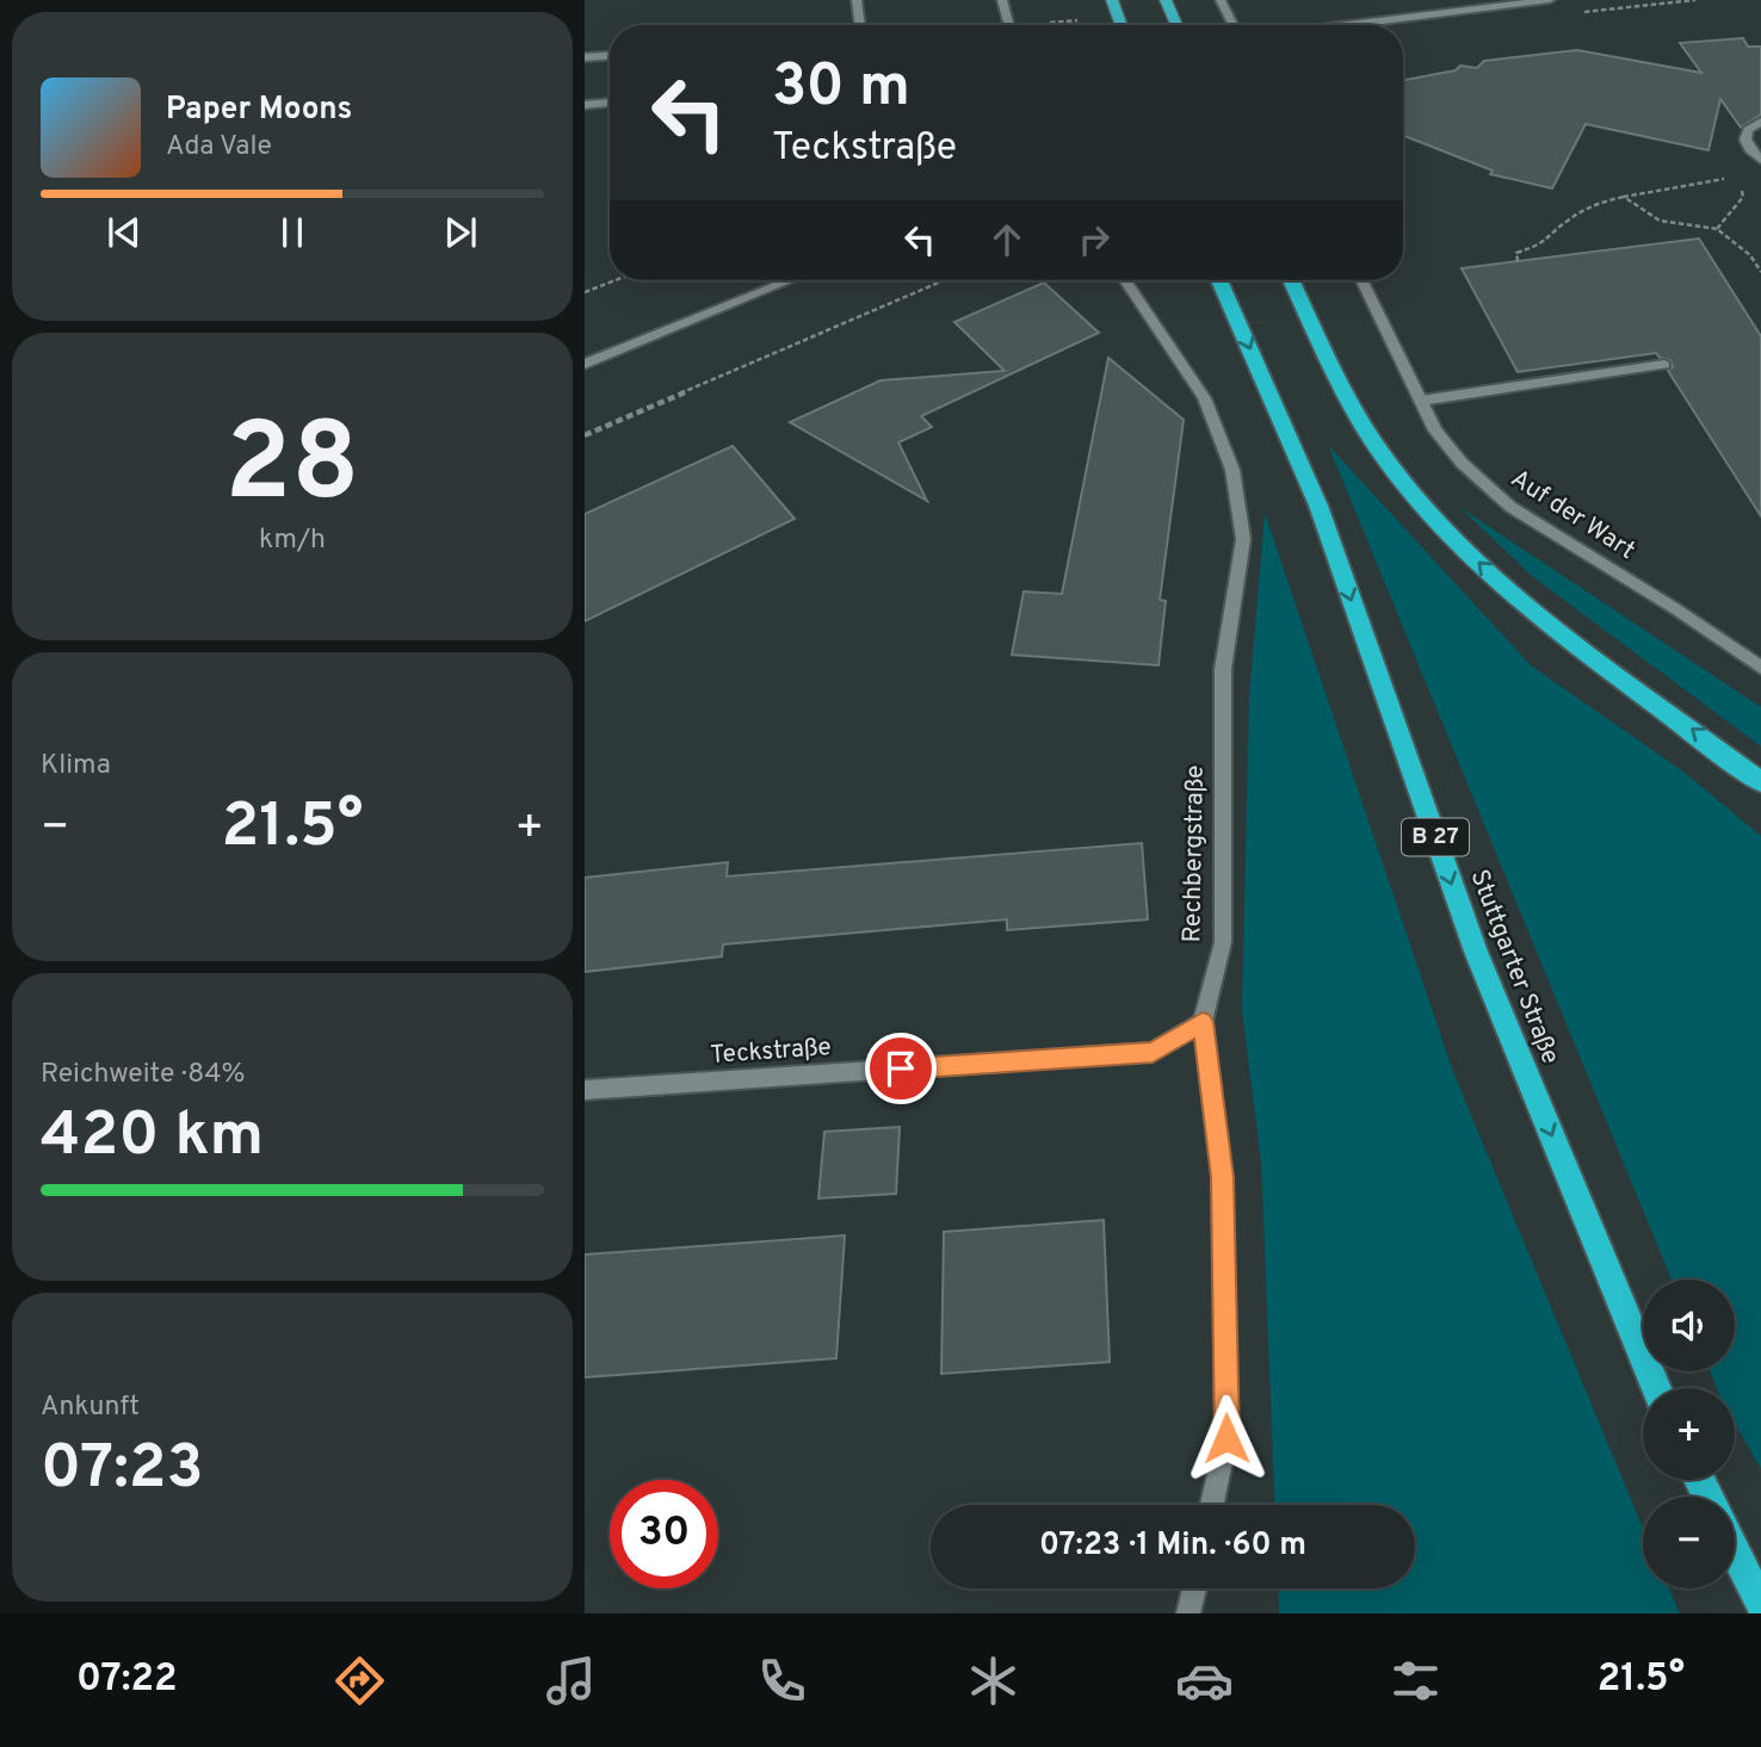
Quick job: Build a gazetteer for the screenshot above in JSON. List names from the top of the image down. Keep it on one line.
{"streets":{"highway":["B 27","Stuttgarter Straße"],"street":["Auf der Wart","Rechbergstraße","Teckstraße"]},"crossings":[["Rechbergstraße","Teckstraße"]],"page":{"turn":["30 m","Teckstraße"],"song":["Paper Moons","Ada Vale"],"tile":[["28","km/h"],"Klima",["Reichweite · 84%","420 km"],["Ankunft","07:23"]],"heat":["−","21.5°","+"],"map_buttons":["+","−"],"limit":"30","trip":"07:23 · 1 Min. · 60 m","tabs":["07:22","21.5°"]}}
